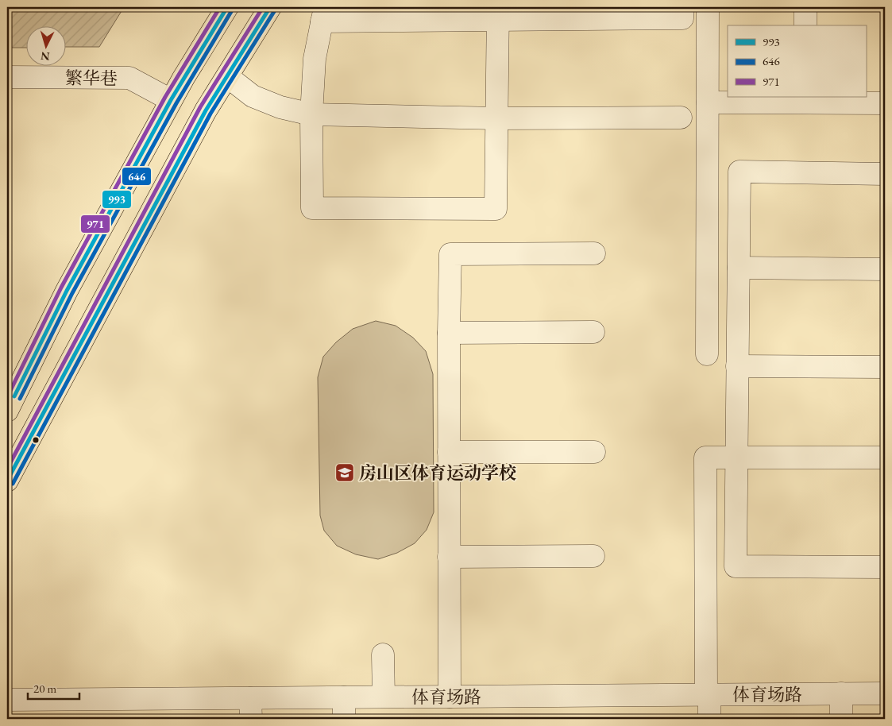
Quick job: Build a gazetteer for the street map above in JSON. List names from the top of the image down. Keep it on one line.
{"streets":{"street":["繁华巷","体育场路"]},"places":{"school or university":["房山区体育运动学校"]},"lines":["transit line 993","transit line 971","transit line 646"],"legend":["993","646","971"],"scale_bar":"20 m","north":"bottom"}
